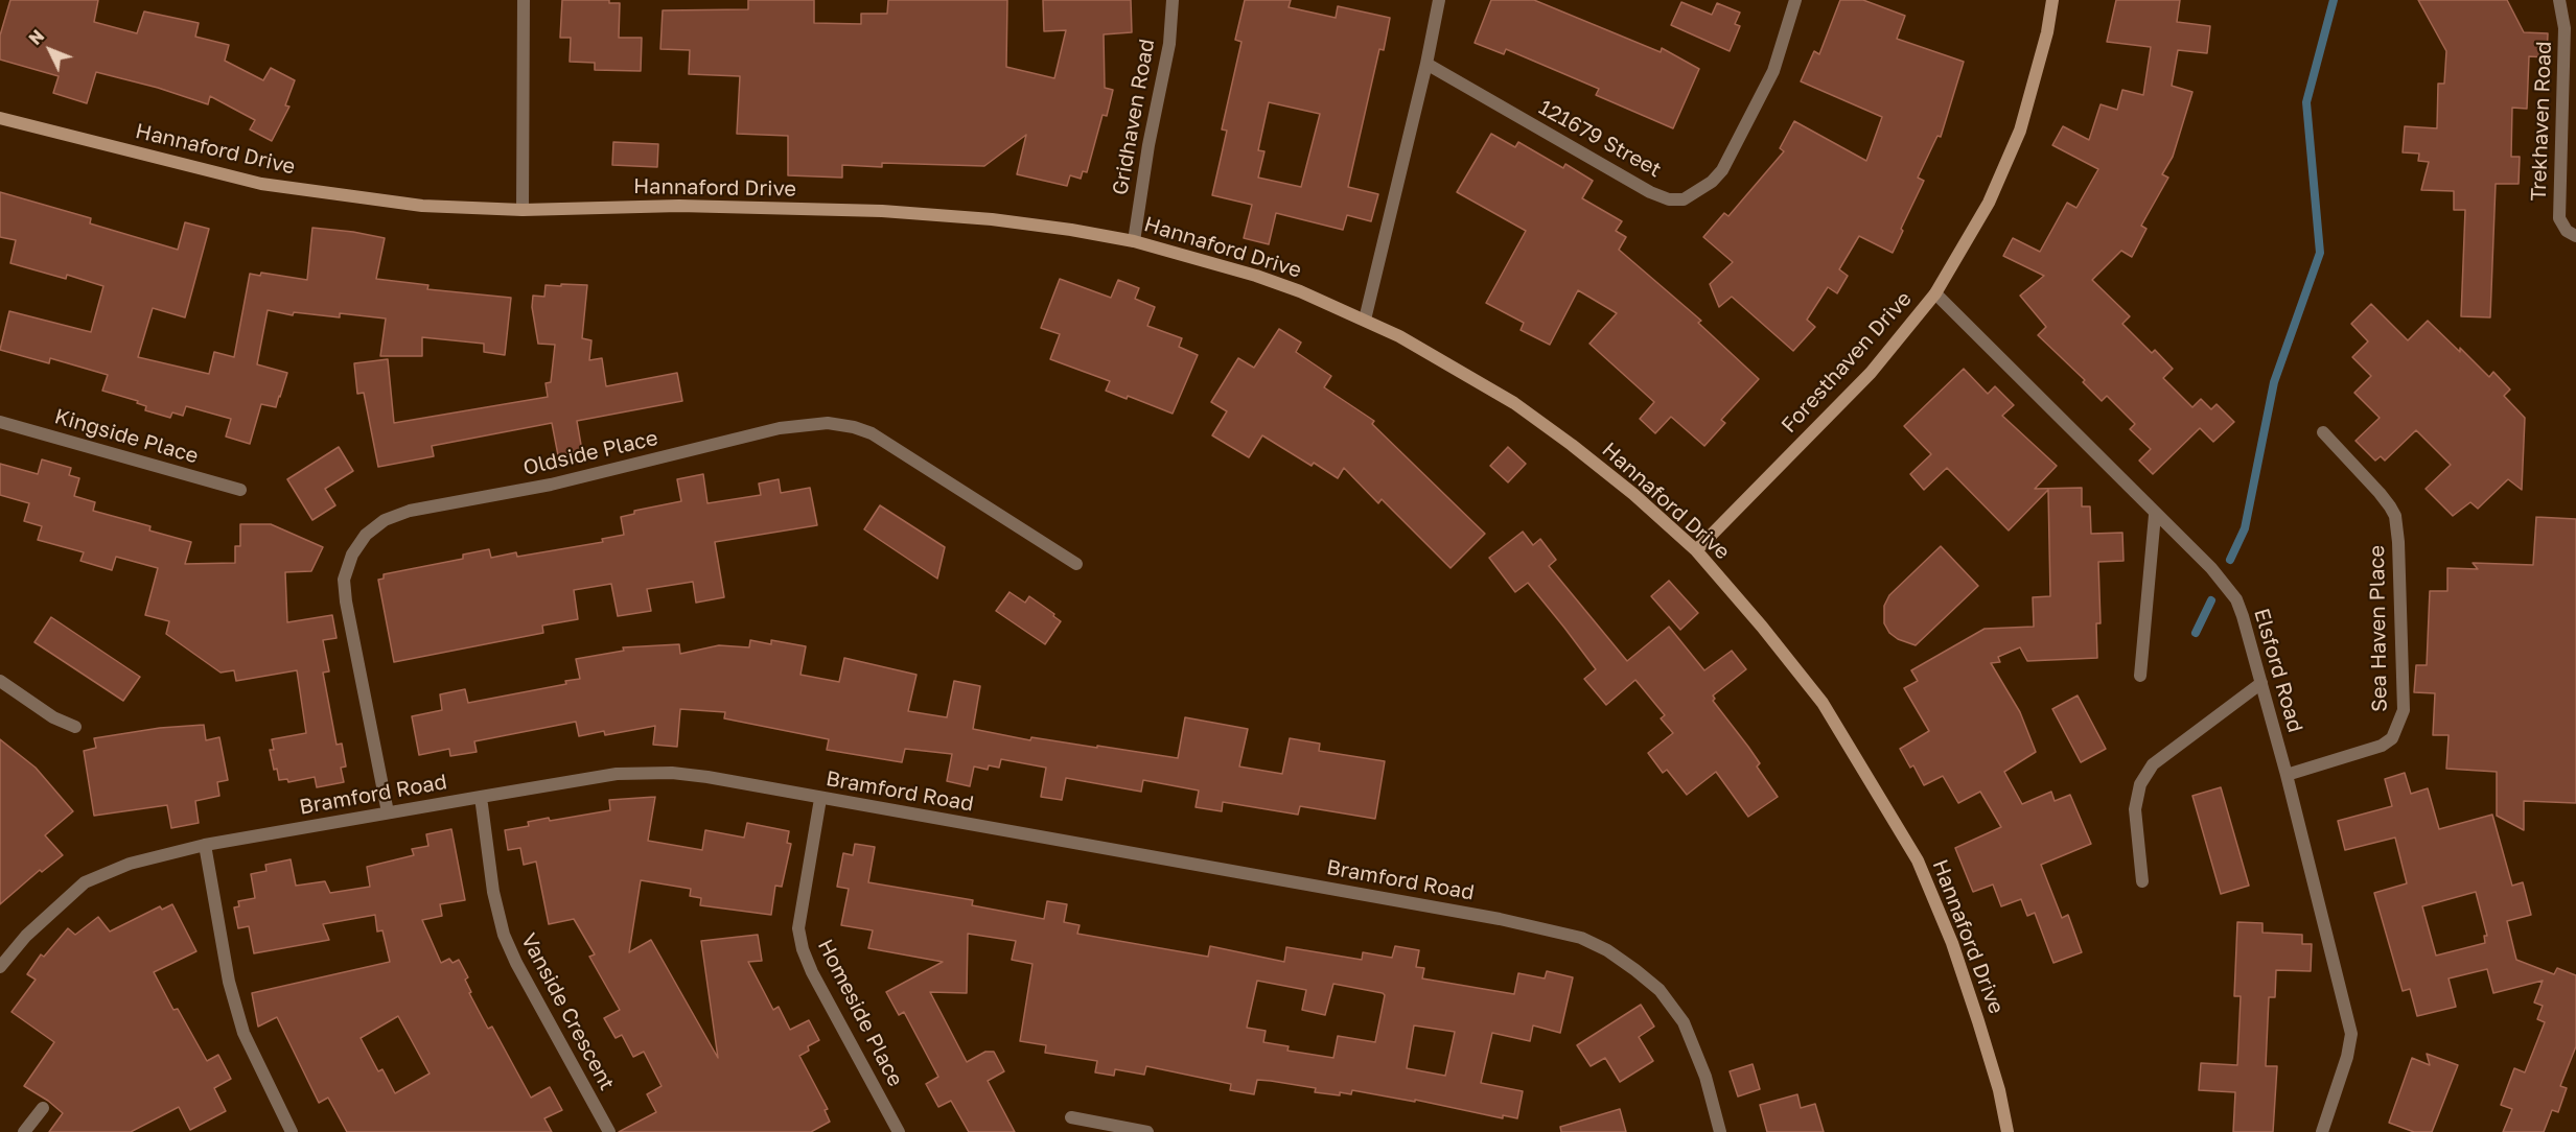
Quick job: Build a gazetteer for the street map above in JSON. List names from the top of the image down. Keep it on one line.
{"streets":{"street":["Gridhaven Road","Trekhaven Road","121679 Street","Hannaford Drive","Foresthaven Drive","Kingside Place","Oldside Place","Sea Haven Place","Elsford Road","Bramford Road","Vanside Crescent","Homeside Place"]},"crossings":[["Gridhaven Road","Hannaford Drive"],["Hannaford Drive","Foresthaven Drive"],["Foresthaven Drive","Elsford Road"],["Oldside Place","Bramford Road"],["Sea Haven Place","Elsford Road"],["Bramford Road","Vanside Crescent"],["Bramford Road","Homeside Place"]],"north":"top left"}
